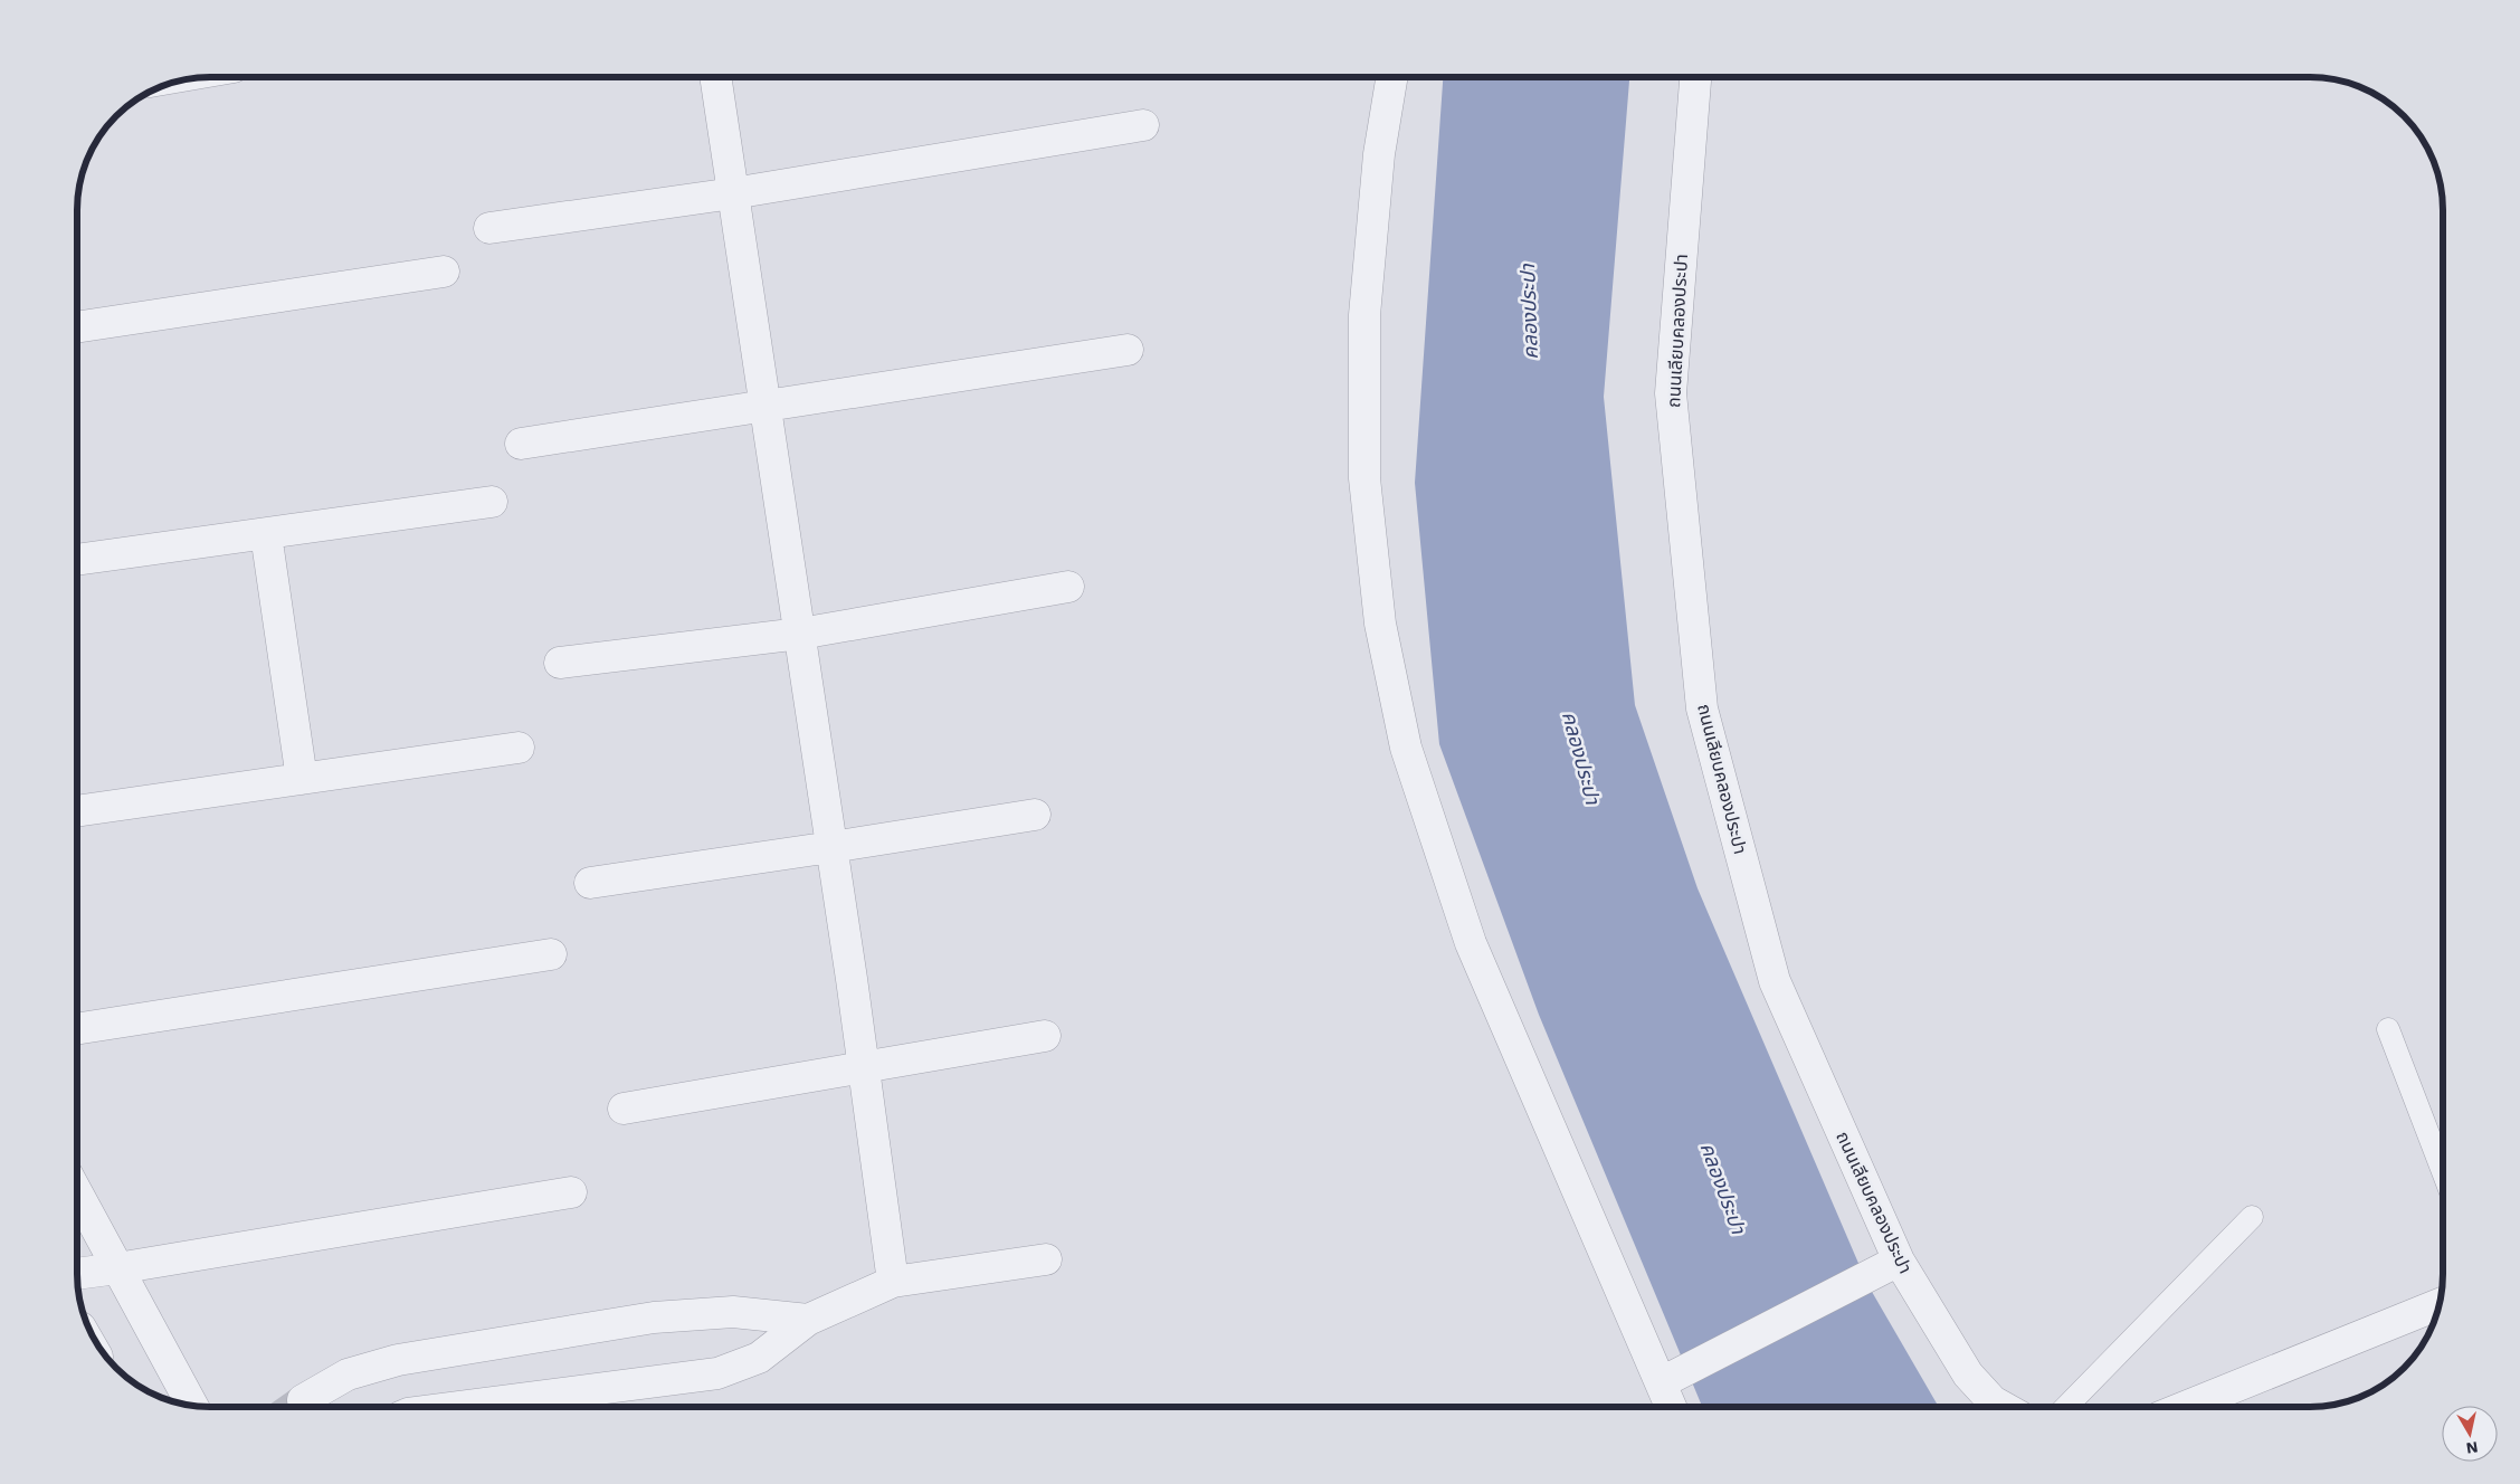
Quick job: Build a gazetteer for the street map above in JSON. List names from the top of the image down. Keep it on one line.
{"streets":{"street":["ถนนเลียบคลองประปา"]},"water":["คลองประปา"],"north":"bottom"}
